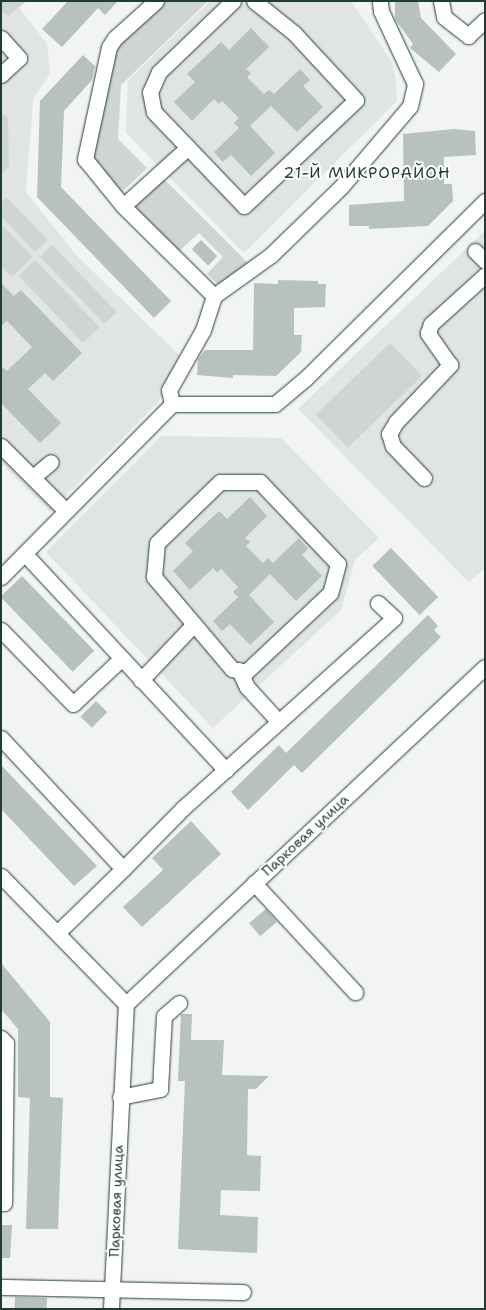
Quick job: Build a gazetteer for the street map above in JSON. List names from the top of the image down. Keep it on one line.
{"streets":{"street":["Парковая улица"]},"districts":["21-Й МИКРОРАЙОН"]}
